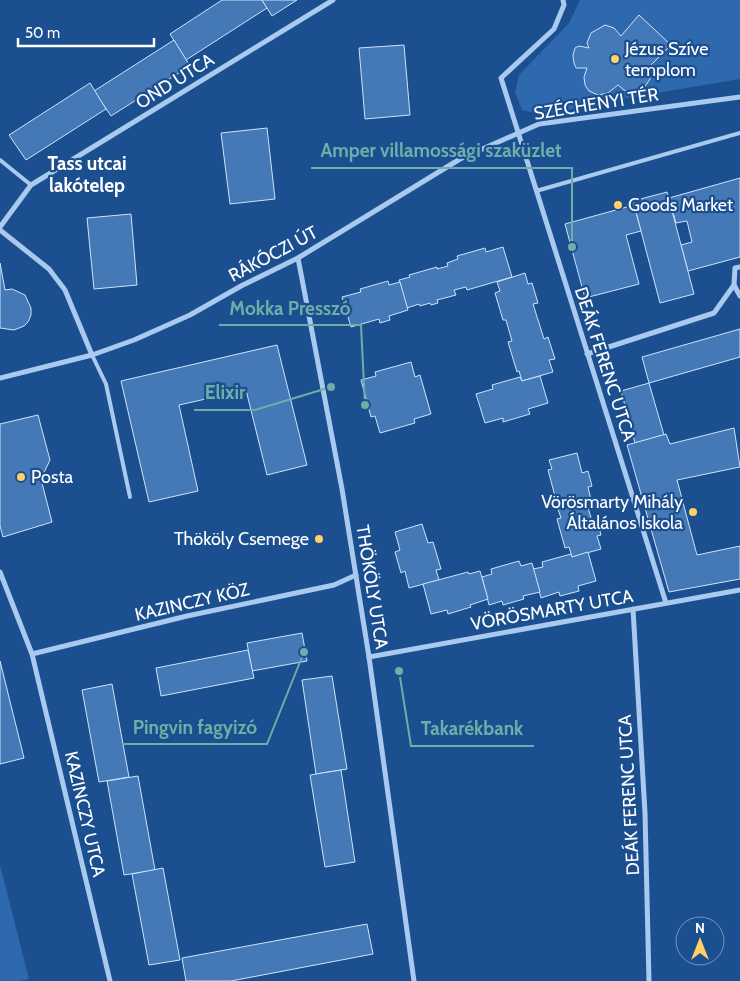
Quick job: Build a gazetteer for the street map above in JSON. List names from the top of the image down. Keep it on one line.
{"streets":{"street":["OND UTCA","SZÉCHENYI TÉR","RÁKÓCZI ÚT","DEÁK FERENC UTCA","THÖKÖLY UTCA","KAZINCZY KÖZ","VÖRÖSMARTY UTCA","KAZINCZY UTCA"]},"crossings":[["SZÉCHENYI TÉR","RÁKÓCZI ÚT"],["SZÉCHENYI TÉR","DEÁK FERENC UTCA"],["RÁKÓCZI ÚT","DEÁK FERENC UTCA"],["RÁKÓCZI ÚT","THÖKÖLY UTCA"],["DEÁK FERENC UTCA","VÖRÖSMARTY UTCA"],["THÖKÖLY UTCA","KAZINCZY KÖZ"],["THÖKÖLY UTCA","VÖRÖSMARTY UTCA"],["KAZINCZY KÖZ","KAZINCZY UTCA"]],"districts":["Tass utcai lakótelep"],"places":["Jézus Szíve templom","Goods Market","Amper villamossági szaküzlet","Elixir","Mokka Presszó","Posta","Vörösmarty Mihály Általános Iskola","Thököly Csemege","Pingvin fagyizó","Takarékbank"],"scale_bar":"50 m","north":"top"}
